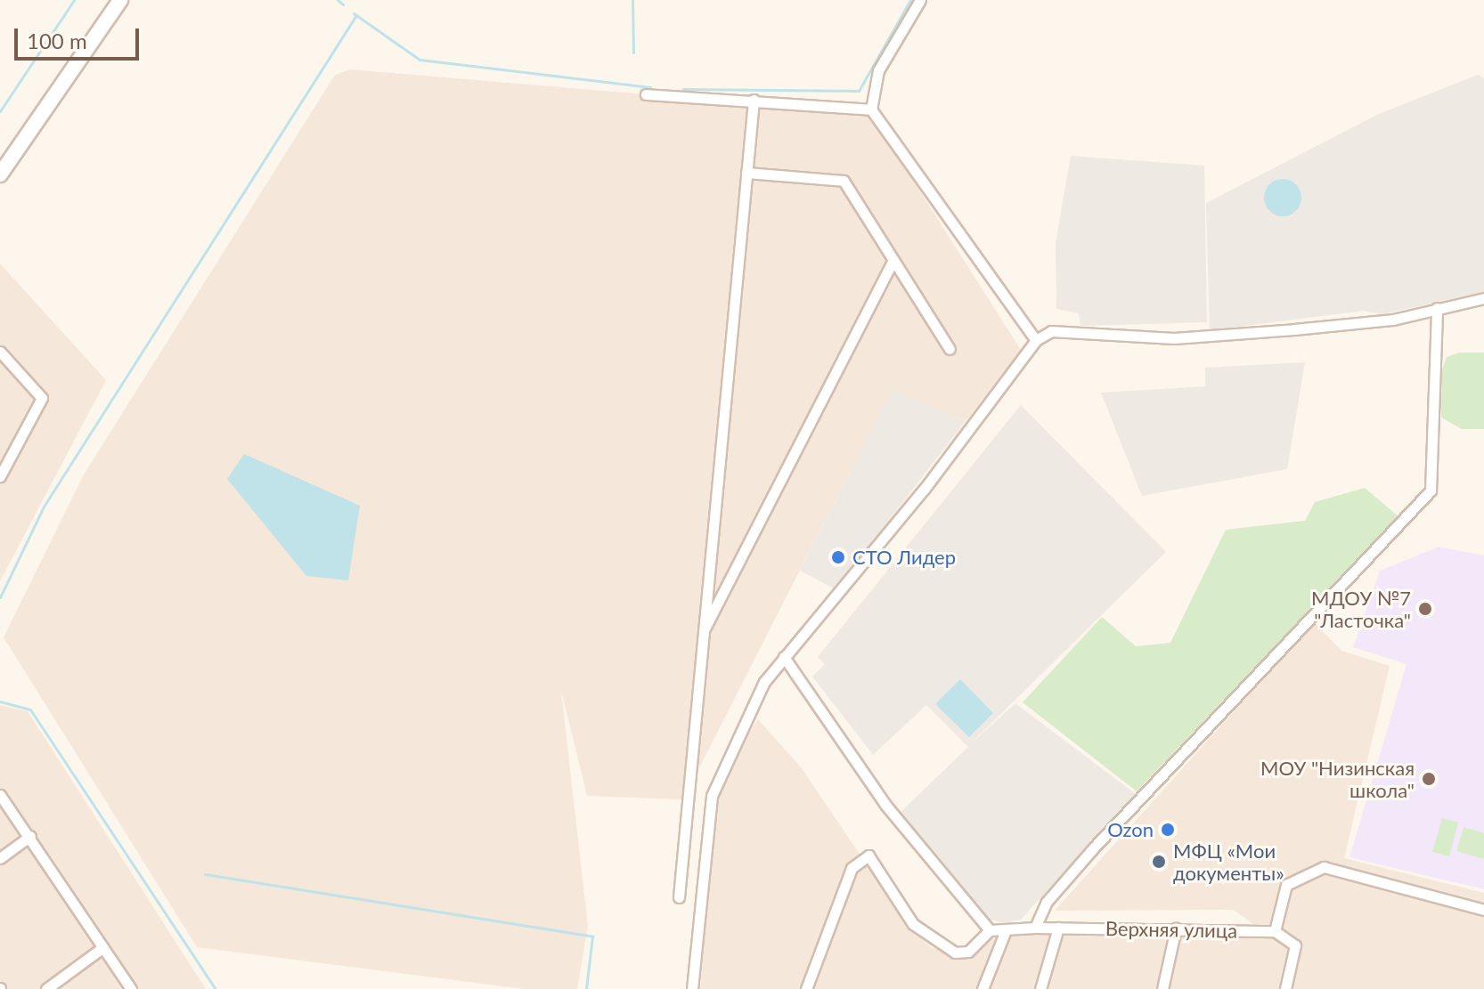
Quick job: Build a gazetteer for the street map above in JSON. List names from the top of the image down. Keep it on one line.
{"streets":{"street":["Верхняя улица"]},"places":["СТО Лидер","МДОУ №7 \"Ласточка\"","МОУ \"Низинская школа\"","Ozon","МФЦ «Мои документы»"],"scale_bar":"100 m"}
